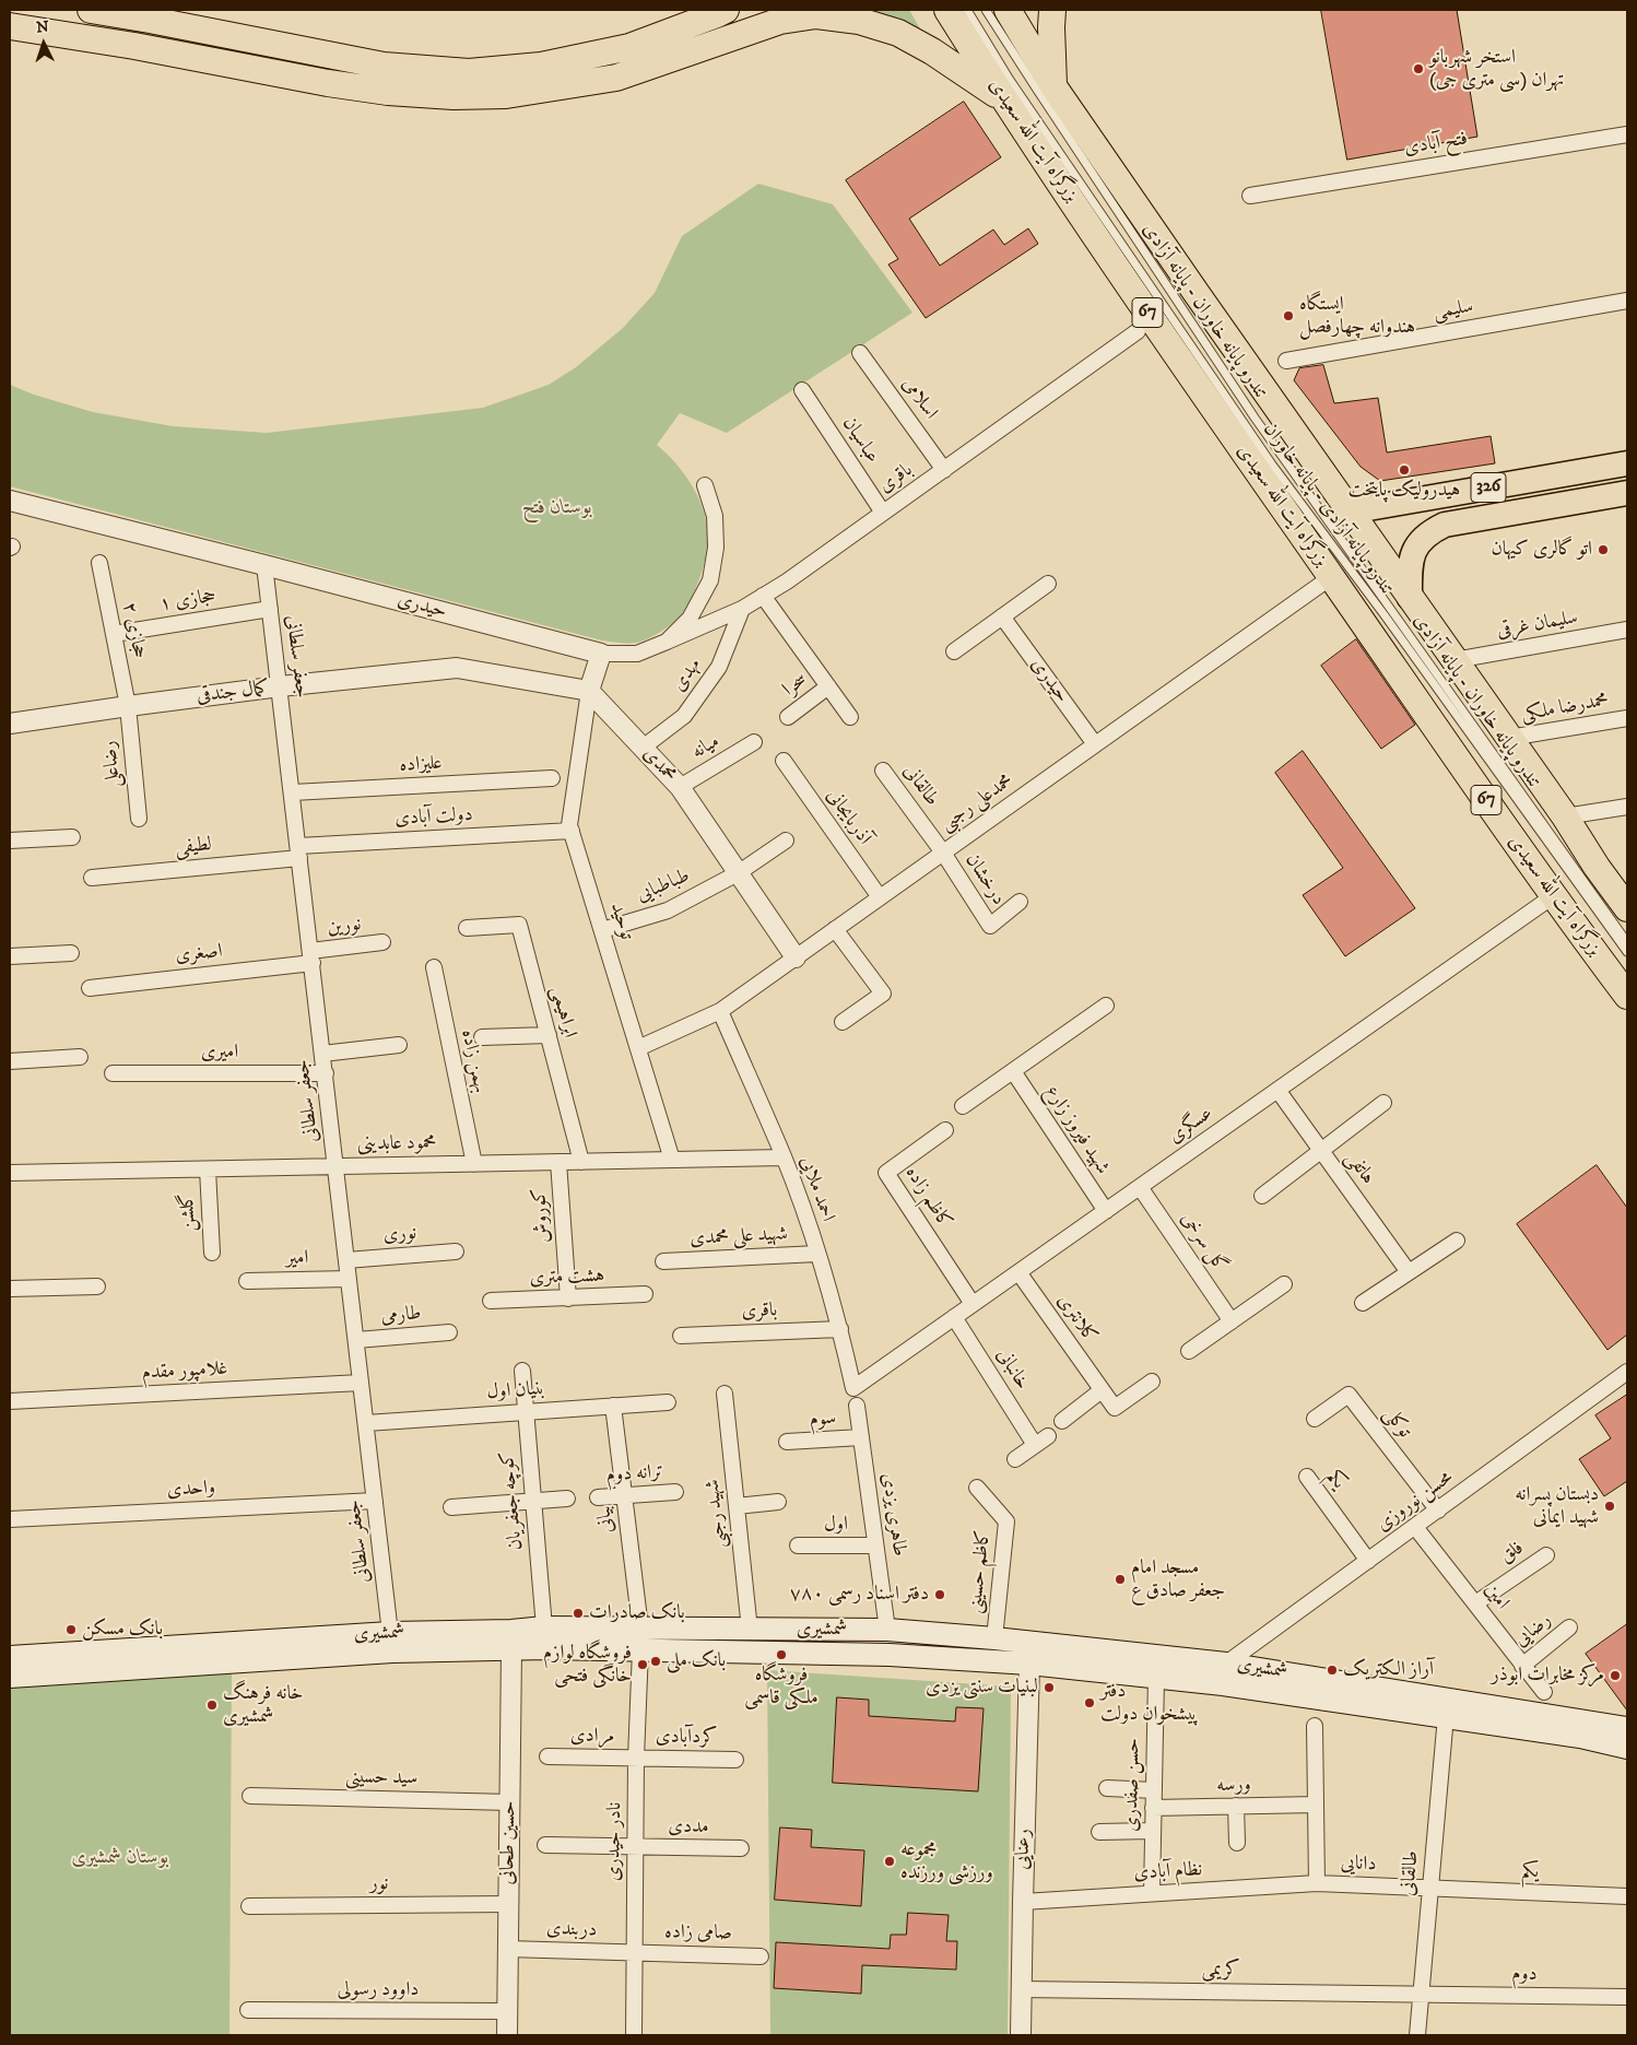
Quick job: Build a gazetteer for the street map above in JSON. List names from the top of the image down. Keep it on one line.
{"streets":{"highway":["بزرگراه آیت الله سعیدی","67"],"main road":["326","شمشیری"],"street":["فتح آبادی","سلیمی","اسلامی","عباسیان","باقری","حجازی ۱","حیدری","سلیمان غرقی","حجازی ۲","جعفر سلطانی","مهدی","سحرا","کمال جندقی","محمدرضا ملکی","میانه","رضاعلی","علیزاده","محمدی","طالقانی","محمدعلی رجبی","دولت آبادی","آذربایجانی","لطیفی","درخشان","طباطبایی","توحید","نورین","اصغری","ابراهیمی","امیری","بهمن زاده","عسگری","شهید فیروز زارع","محمود عابدینی","هاتفی","احمد ملایی","کاظم زاده","گلشن","کوروش","نوری","شهید علی محمدی","گل سرخی","امیر","هشت متری","طارمی","کلانتری","خانبانی","غلامپور مقدم","بنیان اول","سوم","توکلی","ترانه دوم","یکم","واحدی","کوچه جعفریان","محسن نوروزی","شهید رجبی","طاهری یزدی","بیانی","اول","فلق","کاظم حسینی","امین","رضایی","مرادی","کردآبادی","سید حسینی","حسن صفدری","ورسه","مددی","نادر حیدری","حسین طحانی","رعنایی","دانایی","نظام آبادی","نور","دربندی","صامی زاده","کریمی","دوم","داوود رسولی"],"lane":["تندرو پایانه خاوران - پایانه آزادی","تندرو پایانه آزادی - پایانه خاوران"]},"crossings":[["بزرگراه آیت الله سعیدی","تندرو پایانه آزادی - پایانه خاوران"],["بزرگراه آیت الله سعیدی","محمدعلی رجبی"],["بزرگراه آیت الله سعیدی","عسگری"],["اسلامی","باقری"],["عباسیان","باقری"],["باقری","حیدری"],["باقری","مهدی"],["باقری","احمد ملایی"],["حجازی ۱","حجازی ۲"],["حجازی ۱","جعفر سلطانی"],["حیدری","جعفر سلطانی"],["حیدری","محمدعلی رجبی"],["حجازی ۲","کمال جندقی"],["حجازی ۲","رضاعلی"],["جعفر سلطانی","کمال جندقی"],["جعفر سلطانی","علیزاده"],["جعفر سلطانی","دولت آبادی"],["جعفر سلطانی","لطیفی"],["جعفر سلطانی","نورین"],["جعفر سلطانی","اصغری"],["جعفر سلطانی","امیری"],["جعفر سلطانی","محمود عابدینی"],["جعفر سلطانی","نوری"],["جعفر سلطانی","امیر"],["جعفر سلطانی","طارمی"],["جعفر سلطانی","غلامپور مقدم"],["جعفر سلطانی","بنیان اول"],["جعفر سلطانی","واحدی"],["جعفر سلطانی","شمشیری"],["مهدی","محمدی"],["کمال جندقی","رضاعلی"],["کمال جندقی","محمدی"],["کمال جندقی","توحید"],["میانه","محمدی"],["محمدی","محمدعلی رجبی"],["محمدی","طباطبایی"],["محمدی","توحید"],["طالقانی","محمدعلی رجبی"],["طالقانی","درخشان"],["طالقانی","یکم"],["طالقانی","شمشیری"],["طالقانی","دانایی"],["طالقانی","کریمی"],["طالقانی","دوم"],["محمدعلی رجبی","آذربایجانی"],["محمدعلی رجبی","درخشان"],["محمدعلی رجبی","توحید"],["محمدعلی رجبی","احمد ملایی"],["دولت آبادی","لطیفی"],["دولت آبادی","توحید"],["طباطبایی","توحید"],["توحید","محمود عابدینی"],["نورین","اصغری"],["ابراهیمی","محمود عابدینی"],["بهمن زاده","محمود عابدینی"],["عسگری","شهید فیروز زارع"],["عسگری","هاتفی"],["عسگری","احمد ملایی"],["عسگری","کاظم زاده"],["عسگری","گل سرخی"],["عسگری","کلانتری"],["عسگری","خانبانی"],["محمود عابدینی","احمد ملایی"],["محمود عابدینی","گلشن"],["محمود عابدینی","کوروش"],["احمد ملایی","شهید علی محمدی"],["کوروش","هشت متری"],["بنیان اول","کوچه جعفریان"],["بنیان اول","بیانی"],["سوم","طاهری یزدی"],["توکلی","محسن نوروزی"],["ترانه دوم","بیانی"],["یکم","محسن نوروزی"],["یکم","دانایی"],["کوچه جعفریان","شمشیری"],["محسن نوروزی","امین"],["محسن نوروزی","شمشیری"],["شهید رجبی","شمشیری"],["طاهری یزدی","اول"],["طاهری یزدی","شمشیری"],["بیانی","شمشیری"],["بیانی","نادر حیدری"],["فلق","امین"],["کاظم حسینی","شمشیری"],["امین","رضایی"],["شمشیری","حسن صفدری"],["شمشیری","نادر حیدری"],["شمشیری","حسین طحانی"],["شمشیری","رعنایی"],["مرادی","کردآبادی"],["مرادی","نادر حیدری"],["کردآبادی","نادر حیدری"],["سید حسینی","حسین طحانی"],["حسن صفدری","ورسه"],["حسن صفدری","نظام آبادی"],["مددی","نادر حیدری"],["نادر حیدری","دربندی"],["نادر حیدری","صامی زاده"],["حسین طحانی","نور"],["حسین طحانی","دربندی"],["حسین طحانی","داوود رسولی"],["رعنایی","نظام آبادی"],["رعنایی","کریمی"],["دانایی","نظام آبادی"],["دربندی","صامی زاده"],["کریمی","دوم"]],"parks":["بوستان فتح","بوستان شمشیری"],"places":["استخر شهربانو تهران (سی متری جی)","ایستگاه هندوانه چهارفصل","هیدرولیک پایتخت","اتو گالری کیهان","دبستان پسرانه شهید ایمانی","مسجد امام جعفر صادق ع","دفتر اسناد رسمی ۷۸۰","بانک صادرات","بانک مسکن","فروشگاه ملکی قاسمی","بانک ملی","فروشگاه لوازم خانگی فتحی","آراز الکتریک","مرکز مخابرات ابوذر","لبنیات سنتی یزدی","دفتر پیشخوان دولت","خانه فرهنگ شمشیری","مجموعه ورزشی ورزنده"],"north":"top"}
